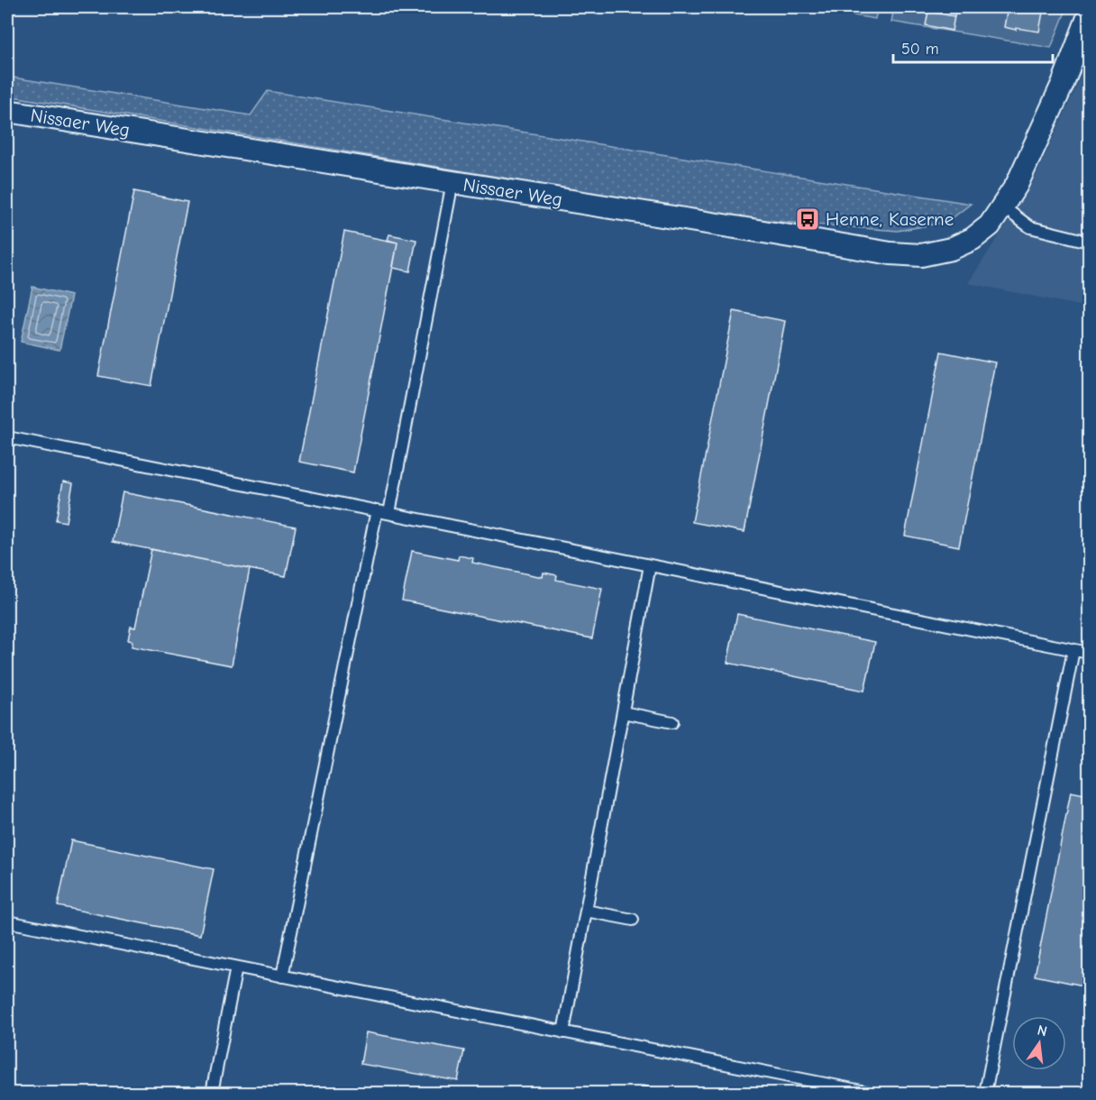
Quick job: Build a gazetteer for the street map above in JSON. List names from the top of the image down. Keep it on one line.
{"streets":{"street":["Nissaer Weg"]},"places":{"bus stop":["Henne, Kaserne"]},"scale_bar":"50 m","north":"top"}
